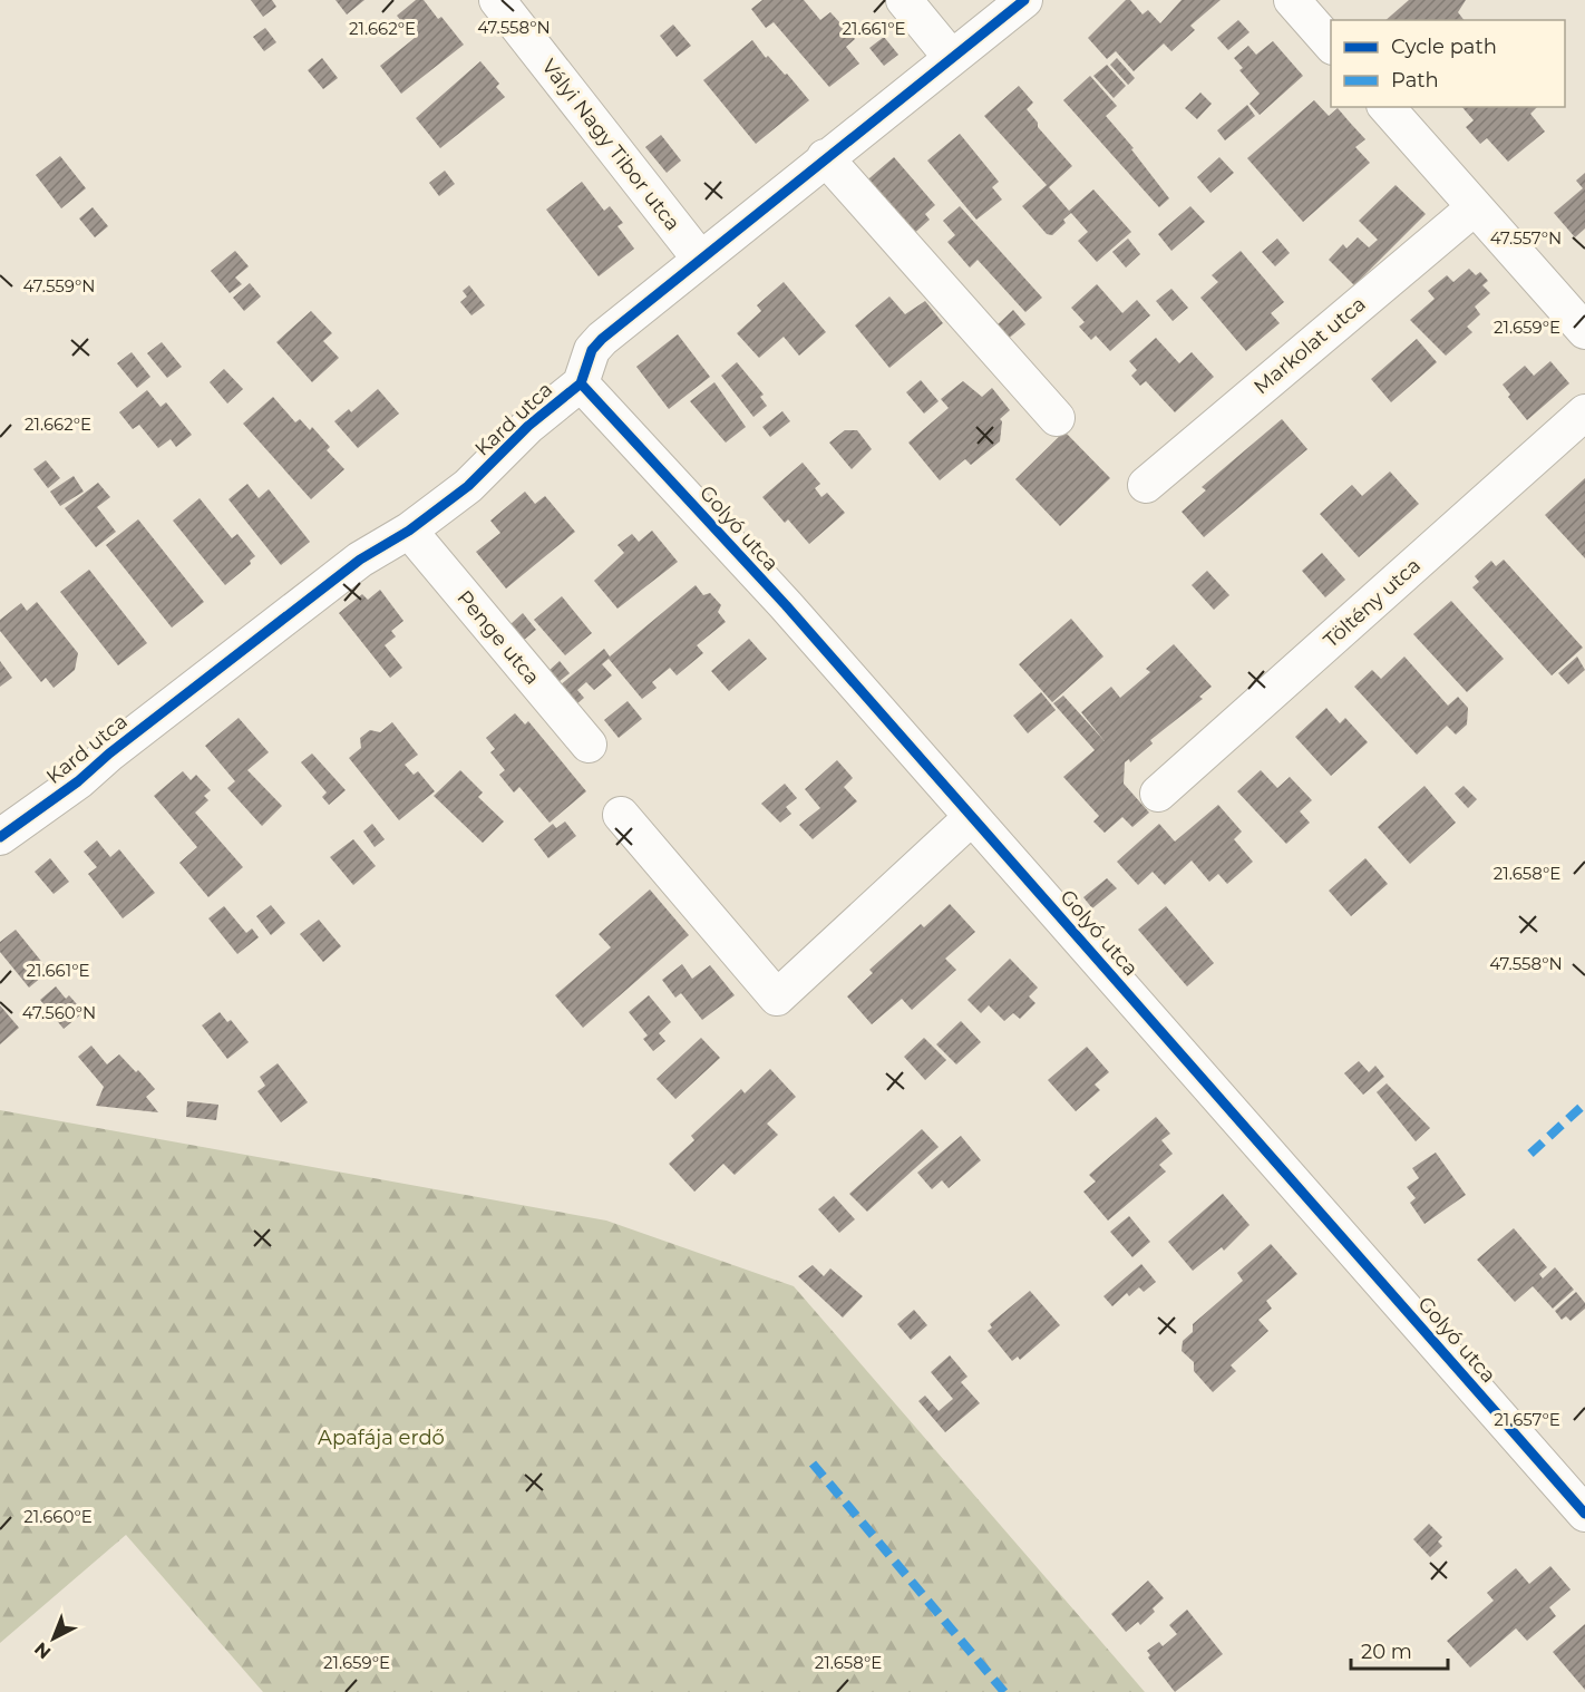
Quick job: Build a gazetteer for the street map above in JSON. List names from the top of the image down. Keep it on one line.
{"streets":{"street":["Vályi Nagy Tibor utca","Markolat utca","Kard utca","Golyó utca","Töltény utca","Penge utca"]},"crossings":[["Vályi Nagy Tibor utca","Kard utca"],["Kard utca","Golyó utca"],["Kard utca","Penge utca"]],"parks":["Apafája erdő"],"legend":["Cycle path","Path"],"scale_bar":"20 m","north":"bottom left","coordinates":["47.558°N","21.662°E","21.661°E","47.557°N","47.559°N","21.659°E","21.658°E","47.560°N","21.657°E","21.660°E"]}
